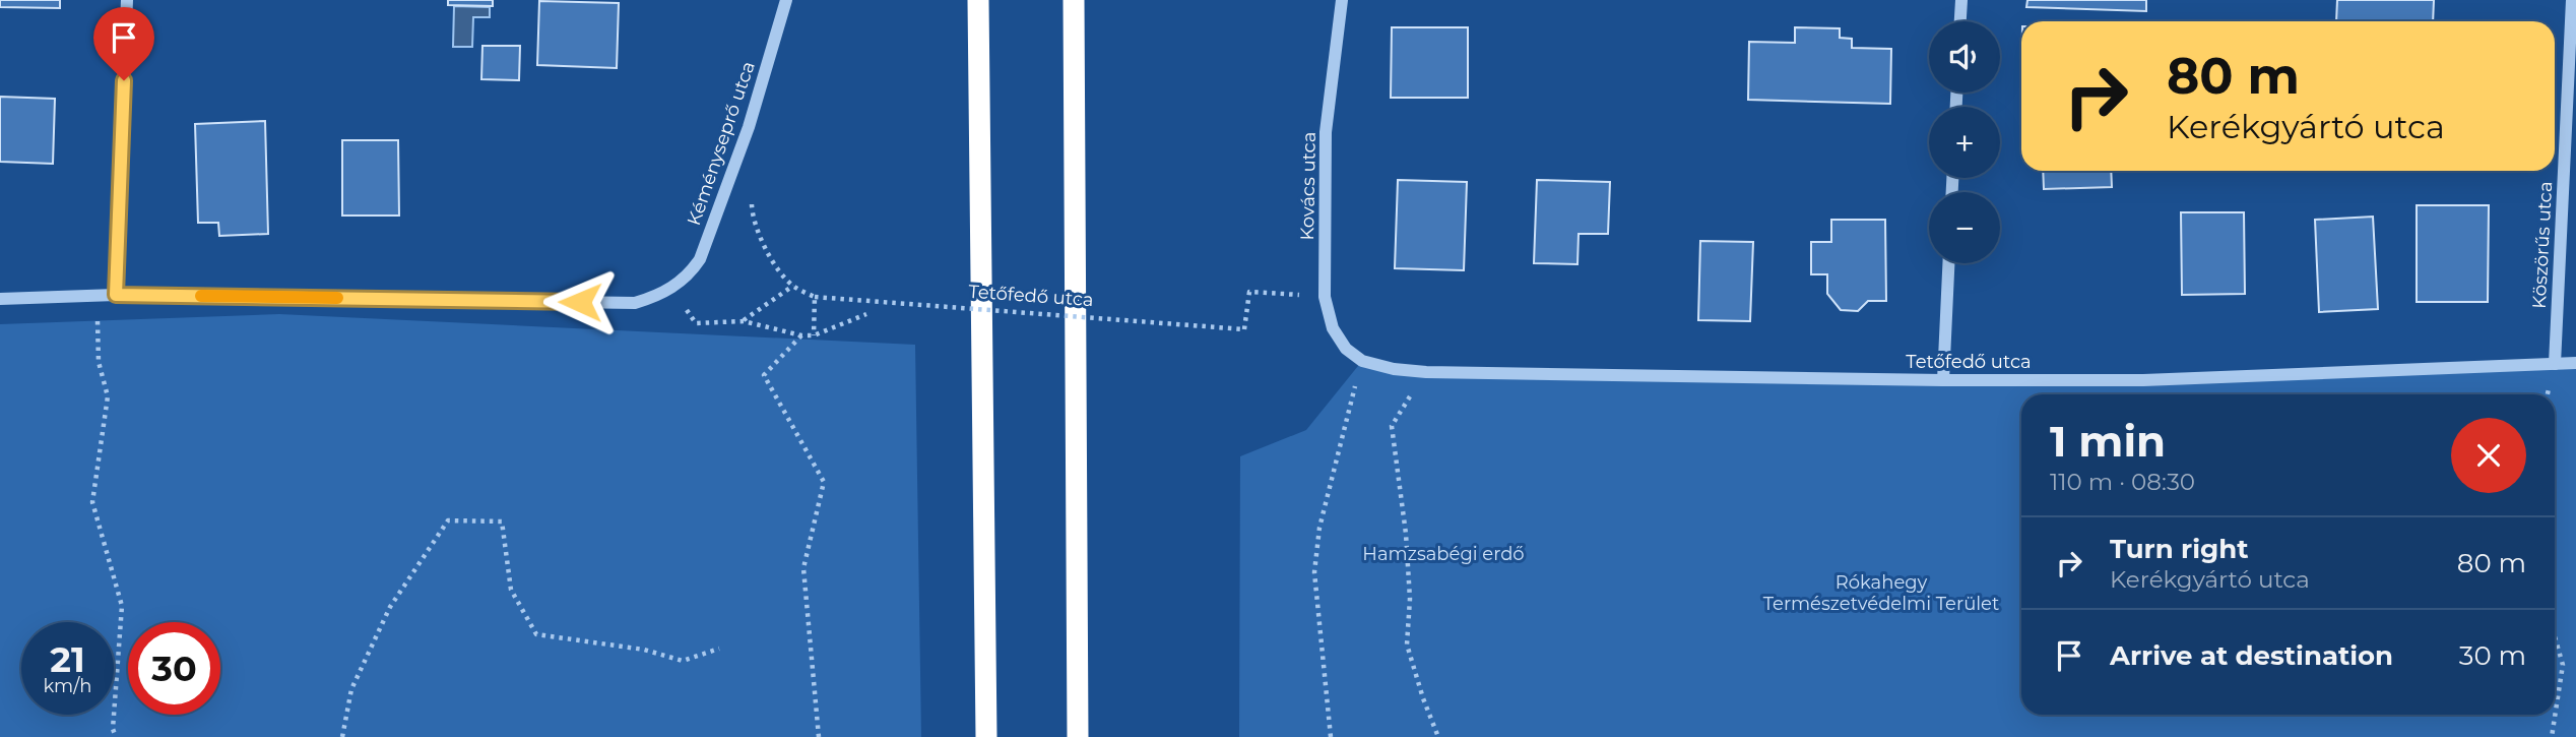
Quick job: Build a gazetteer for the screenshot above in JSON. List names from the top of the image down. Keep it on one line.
{"streets":{"street":["Kéményseprő utca","Kovács utca","Köszörűs utca","Tetőfedő utca"]},"crossings":[["Kovács utca","Tetőfedő utca"],["Köszörűs utca","Tetőfedő utca"]],"parks":["Hamzsabégi erdő","Rókahegy Természetvédelmi Terület"],"page":{"map_buttons":["+","−"],"turn":["80 m","Kerékgyártó utca"],"heading":["1 min","110 m · 08:30"],"list":[{"name":"Turn right","note":"Kerékgyártó utca","value":"80 m"},{"name":"Arrive at destination","value":"30 m"}],"speed":"21 km/h","limit":"30"}}
